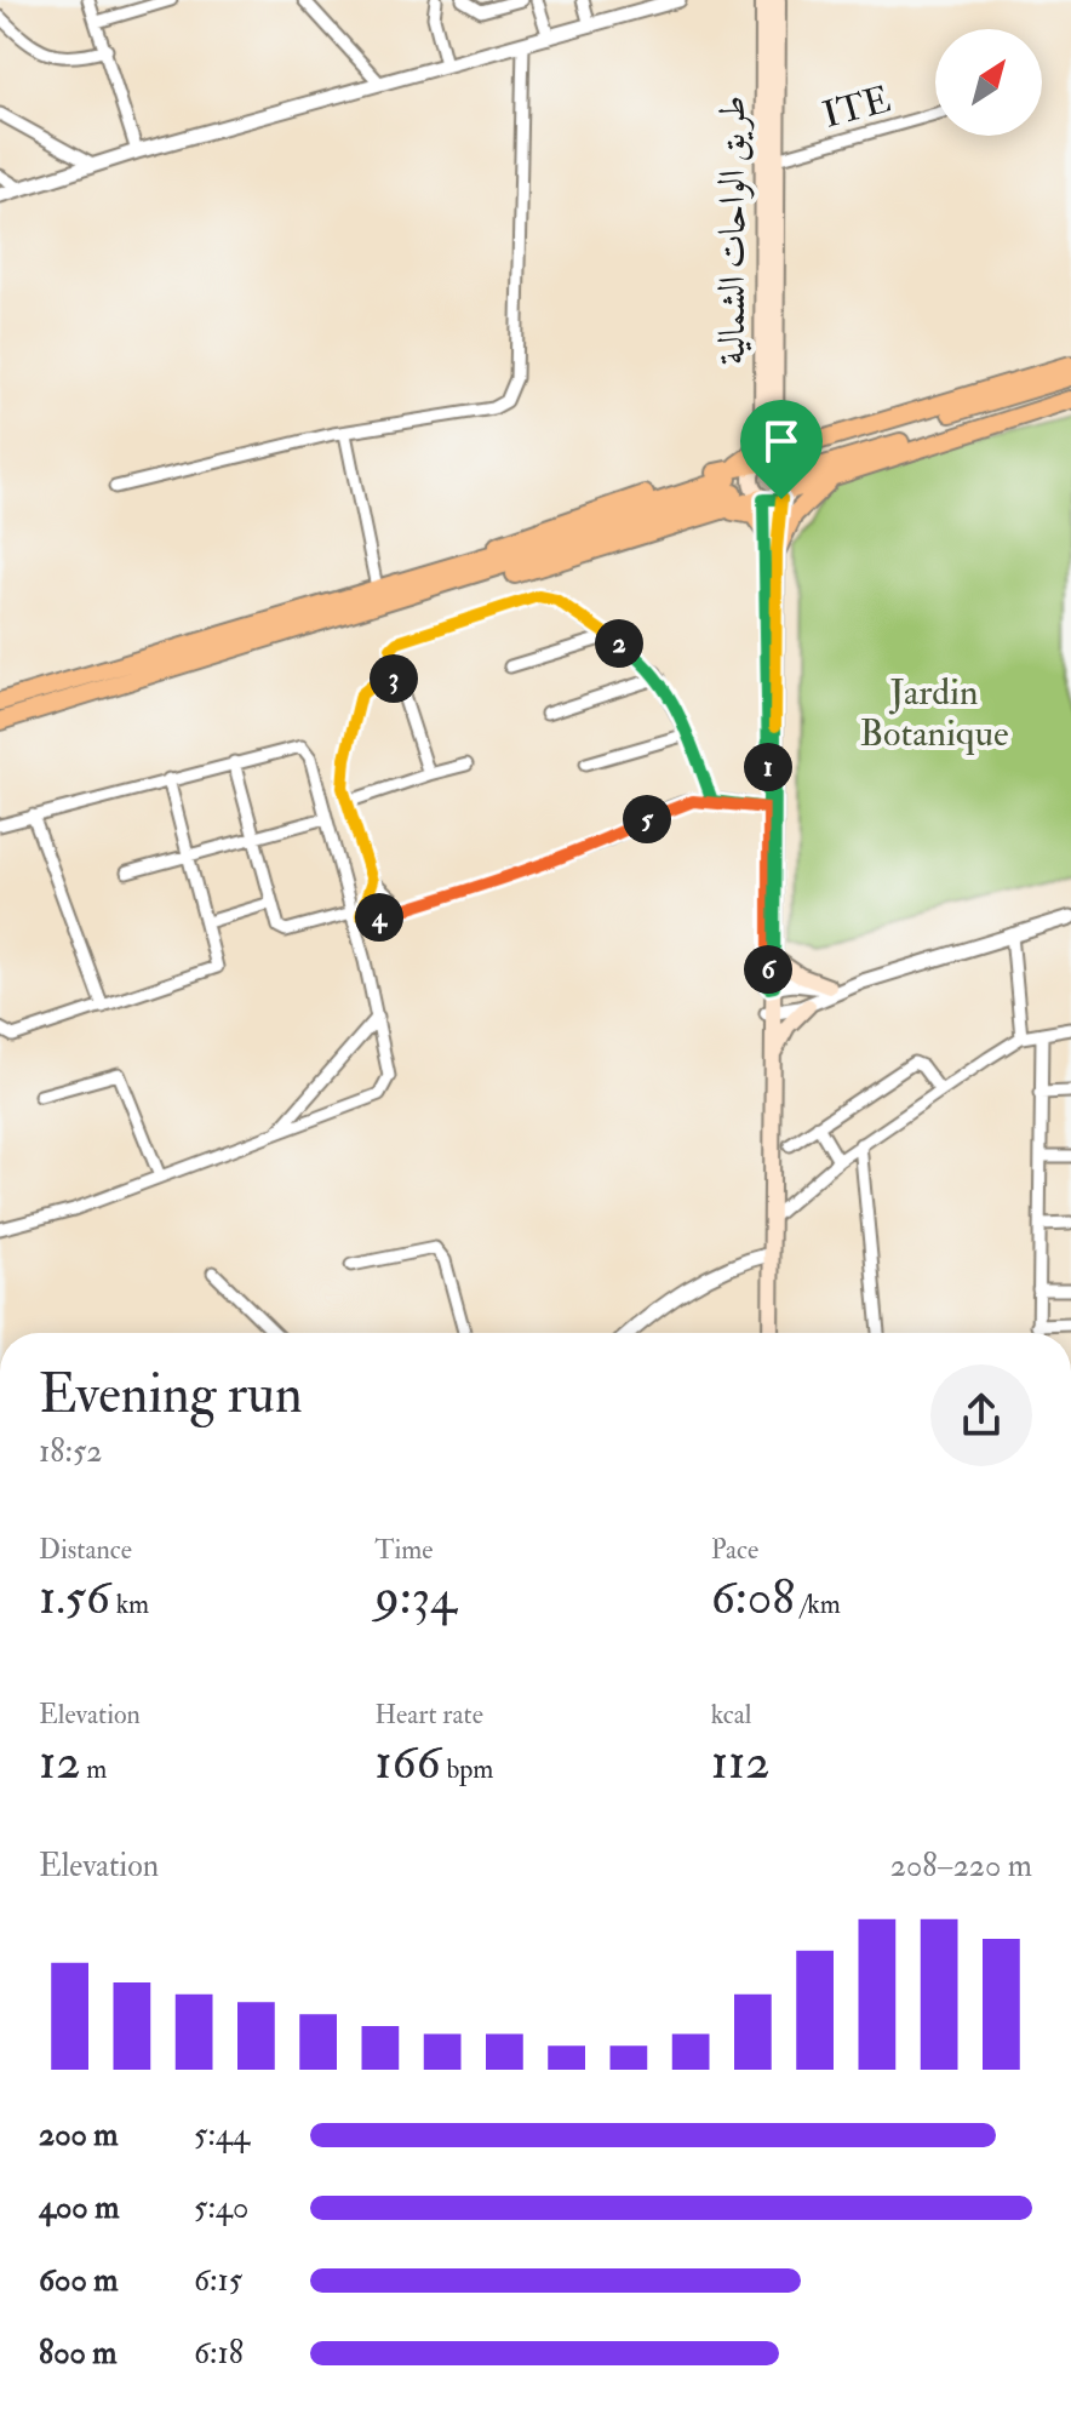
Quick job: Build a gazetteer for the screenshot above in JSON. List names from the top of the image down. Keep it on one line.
{"streets":{"main road":["طريق الواحات الشمالية"],"street":["ITE"]},"crossings":[["ITE","طريق الواحات الشمالية"]],"parks":["Jardin Botanique"],"north":"top right","page":{"pins":["2","3","1","5","4","6"],"heading":["Evening run","18:52"],"stats":[["Distance","1.56 km"],["Time","9:34"],["Pace","6:08 /km"],["Elevation","12 m"],["Heart rate","166 bpm"],["kcal","112"]],"chart":["Elevation","208–220 m"],"list":[{"name":"200 m","note":"5:44"},{"name":"400 m","note":"5:40"},{"name":"600 m","note":"6:15"},{"name":"800 m","note":"6:18"}]}}
